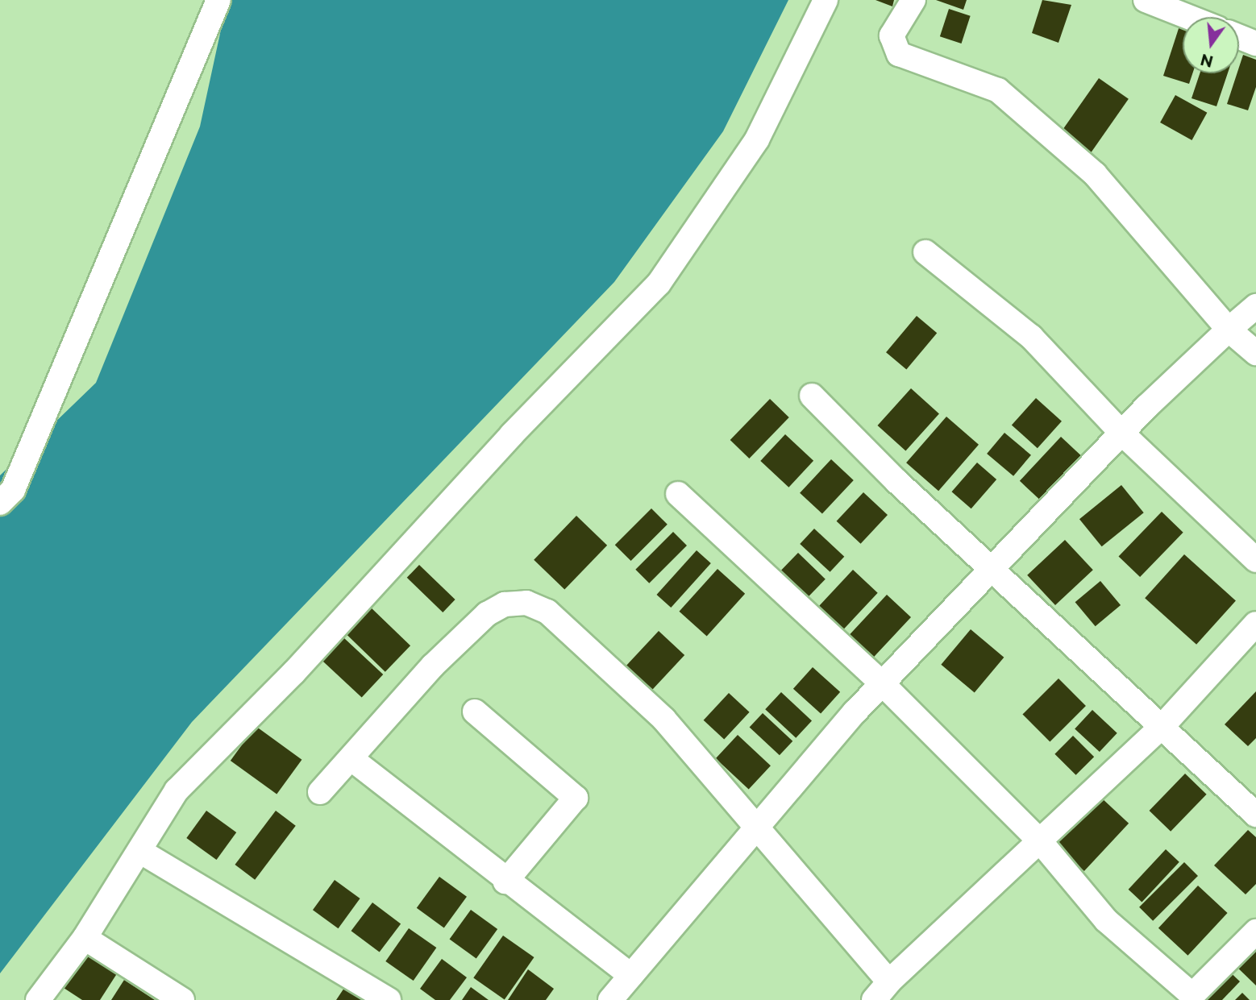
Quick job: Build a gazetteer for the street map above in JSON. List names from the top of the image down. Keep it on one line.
{"north":"bottom"}
